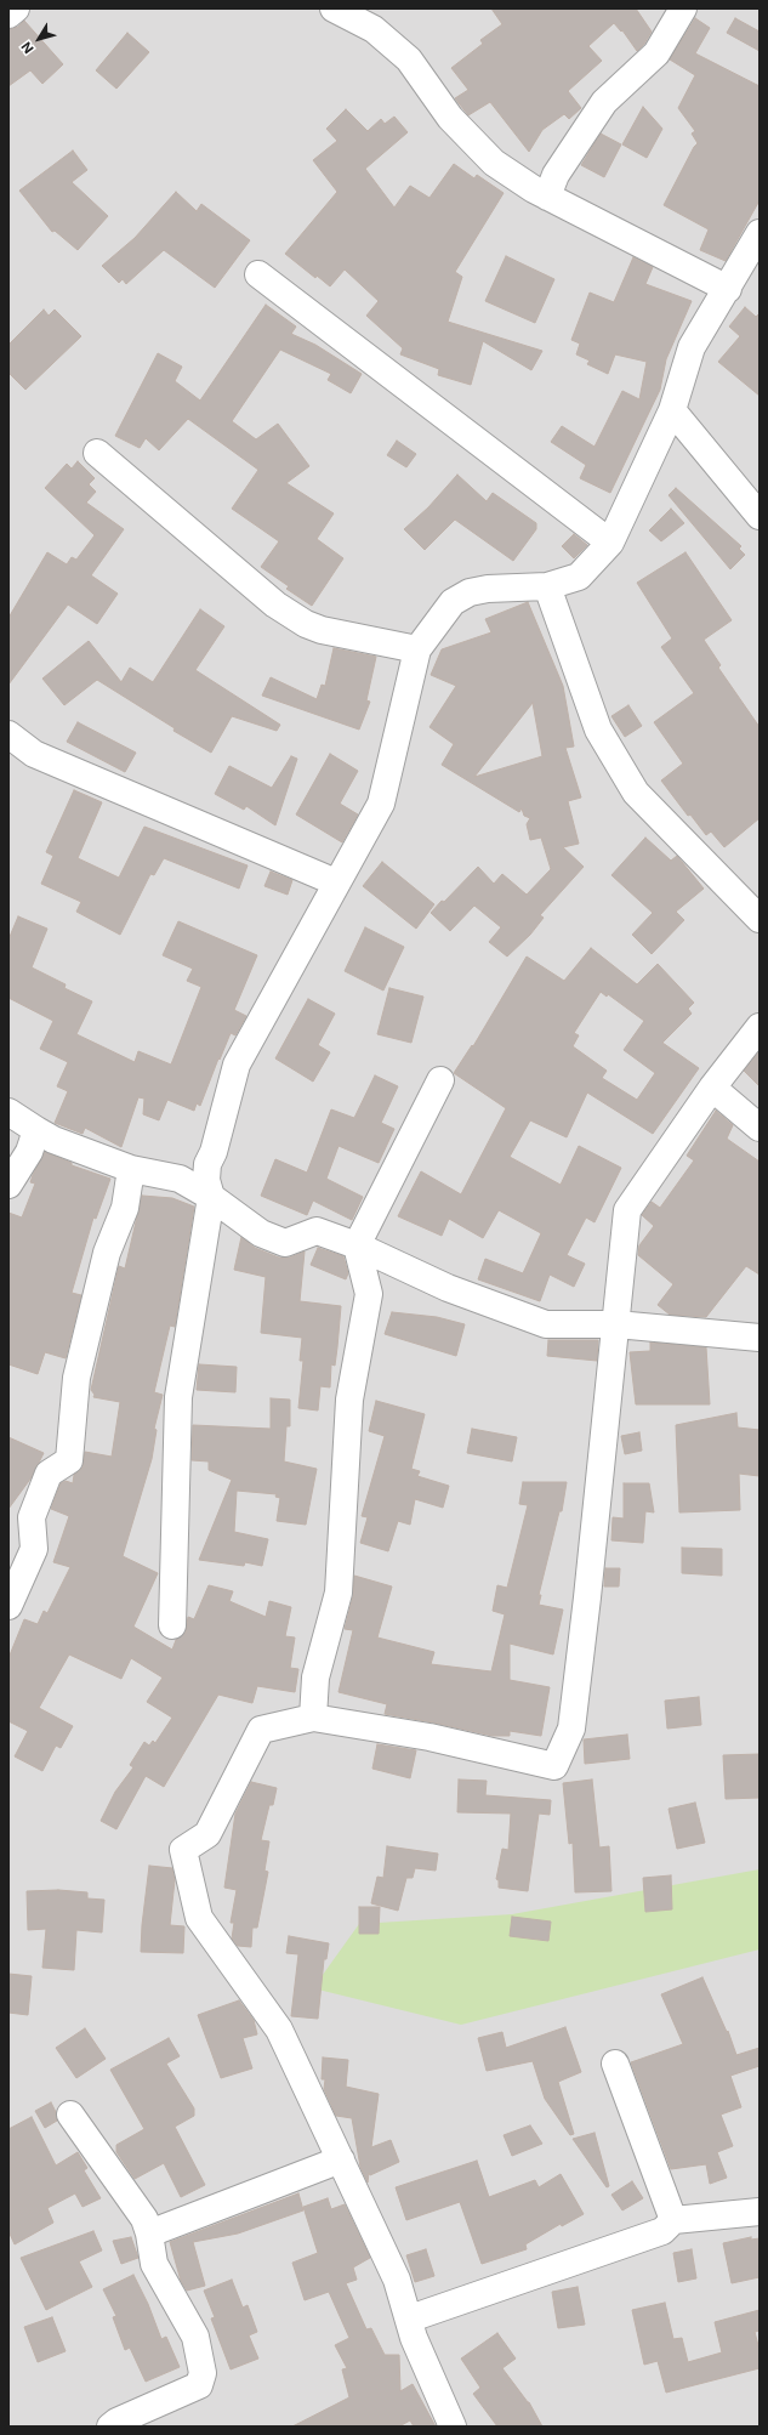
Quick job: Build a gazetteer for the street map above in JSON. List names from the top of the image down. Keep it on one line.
{"north":"bottom left"}
